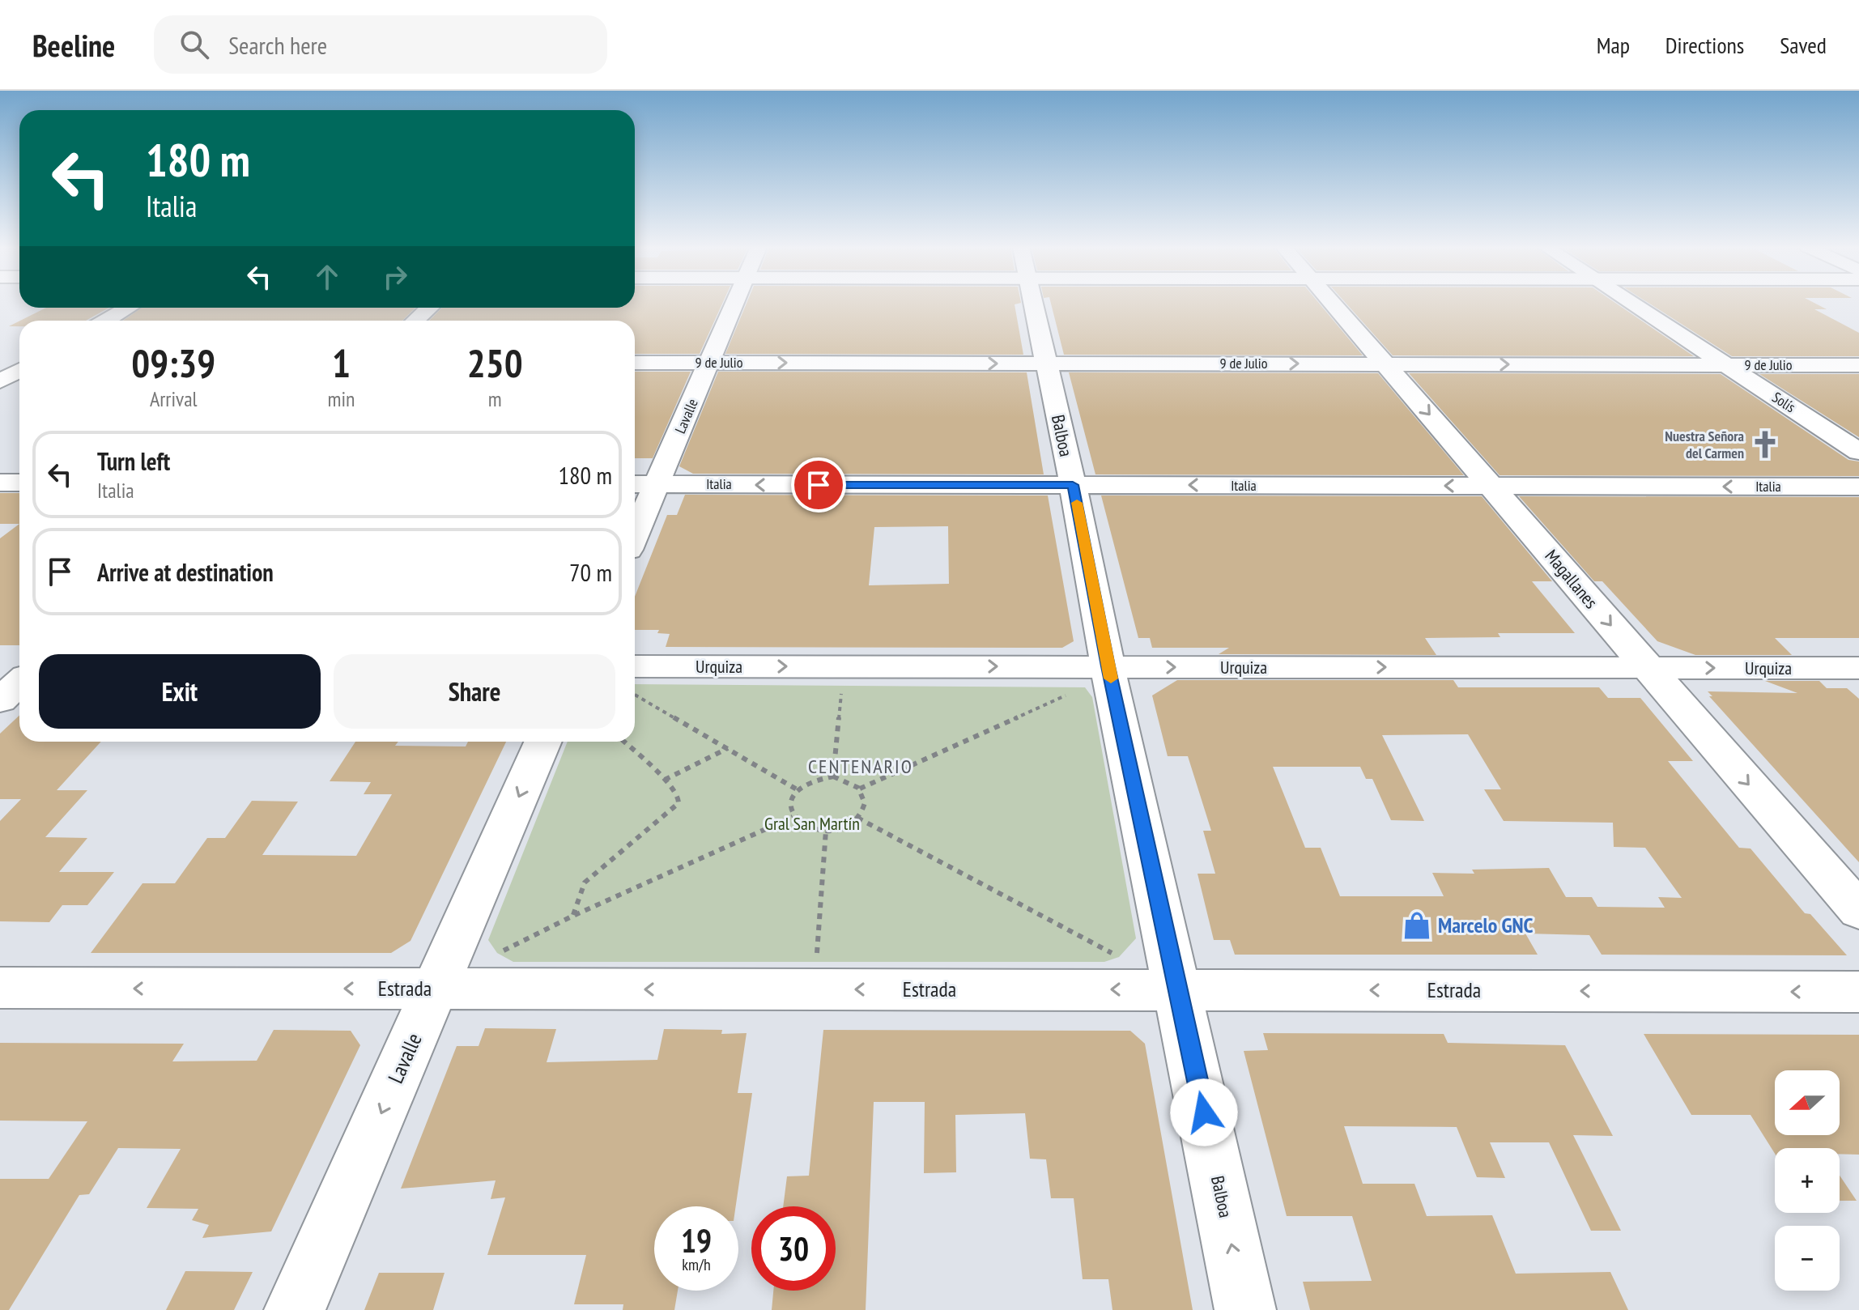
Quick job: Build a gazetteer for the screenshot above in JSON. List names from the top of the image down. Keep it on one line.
{"streets":{"street":["9 de Julio","Solís","Lavalle","Balboa","Italia","Magallanes","Urquiza","Estrada"]},"crossings":[["9 de Julio","Solís"],["9 de Julio","Lavalle"],["9 de Julio","Balboa"],["9 de Julio","Magallanes"],["Lavalle","Italia"],["Lavalle","Estrada"],["Balboa","Italia"],["Balboa","Urquiza"],["Balboa","Estrada"],["Italia","Magallanes"],["Magallanes","Urquiza"]],"one_way":["9 de Julio","Lavalle","Italia","Magallanes","Urquiza","Estrada"],"districts":["CENTENARIO"],"parks":["Gral San Martín"],"places":{"church":["Nuestra Señora del Carmen"],"shop":["Marcelo GNC"]},"north":"left","page":{"header":"Beeline","search":"Search here","nav":["Map","Directions","Saved"],"turn":["180 m","Italia"],"eta":["09:39","Arrival","1","min","250","m"],"list":[{"name":"Turn left","note":"Italia","value":"180 m"},{"name":"Arrive at destination","value":"70 m"}],"buttons":["Exit","Share"],"map_buttons":["+","−"],"speed":"19 km/h","limit":"30"}}
